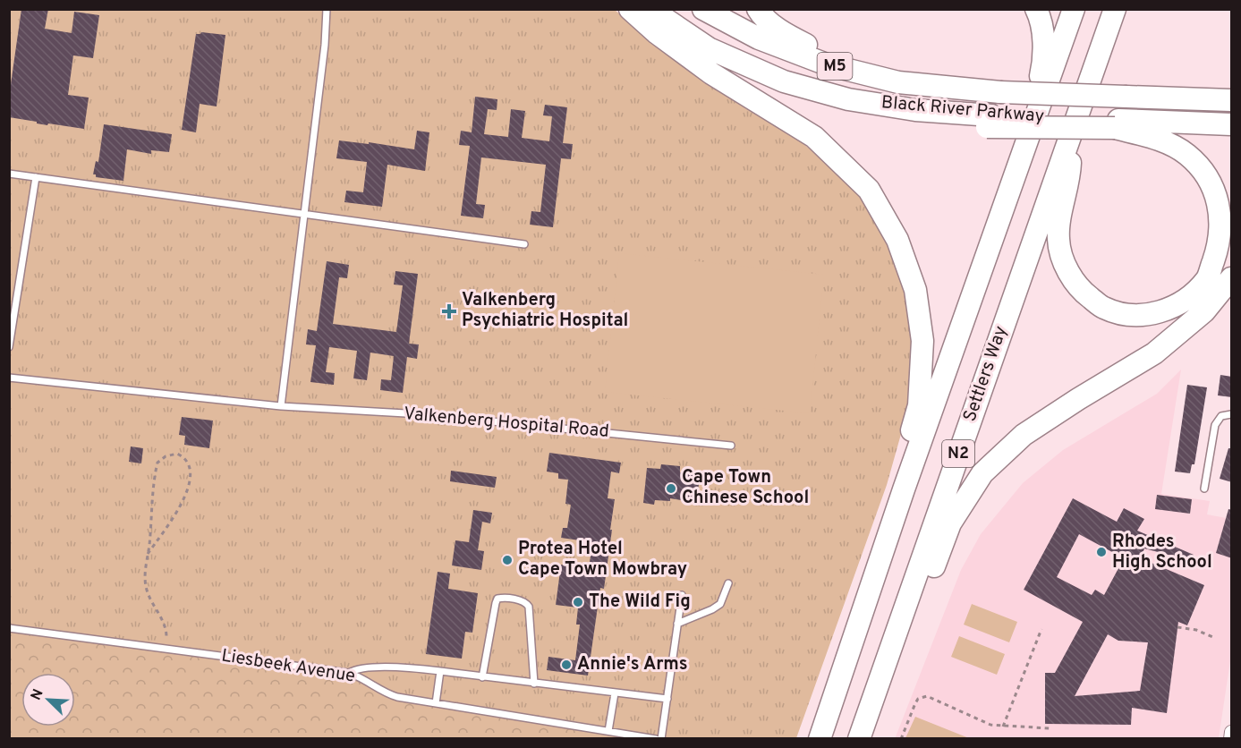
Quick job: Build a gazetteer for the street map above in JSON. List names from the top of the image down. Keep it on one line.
{"streets":{"highway":["M5","Black River Parkway","Settlers Way","N2"],"lane":["Valkenberg Hospital Road","Liesbeek Avenue"]},"places":{"health":["Valkenberg Psychiatric Hospital"],"other":["Cape Town Chinese School","Rhodes High School","Protea Hotel Cape Town Mowbray","The Wild Fig","Annie's Arms"]},"north":"top left"}
